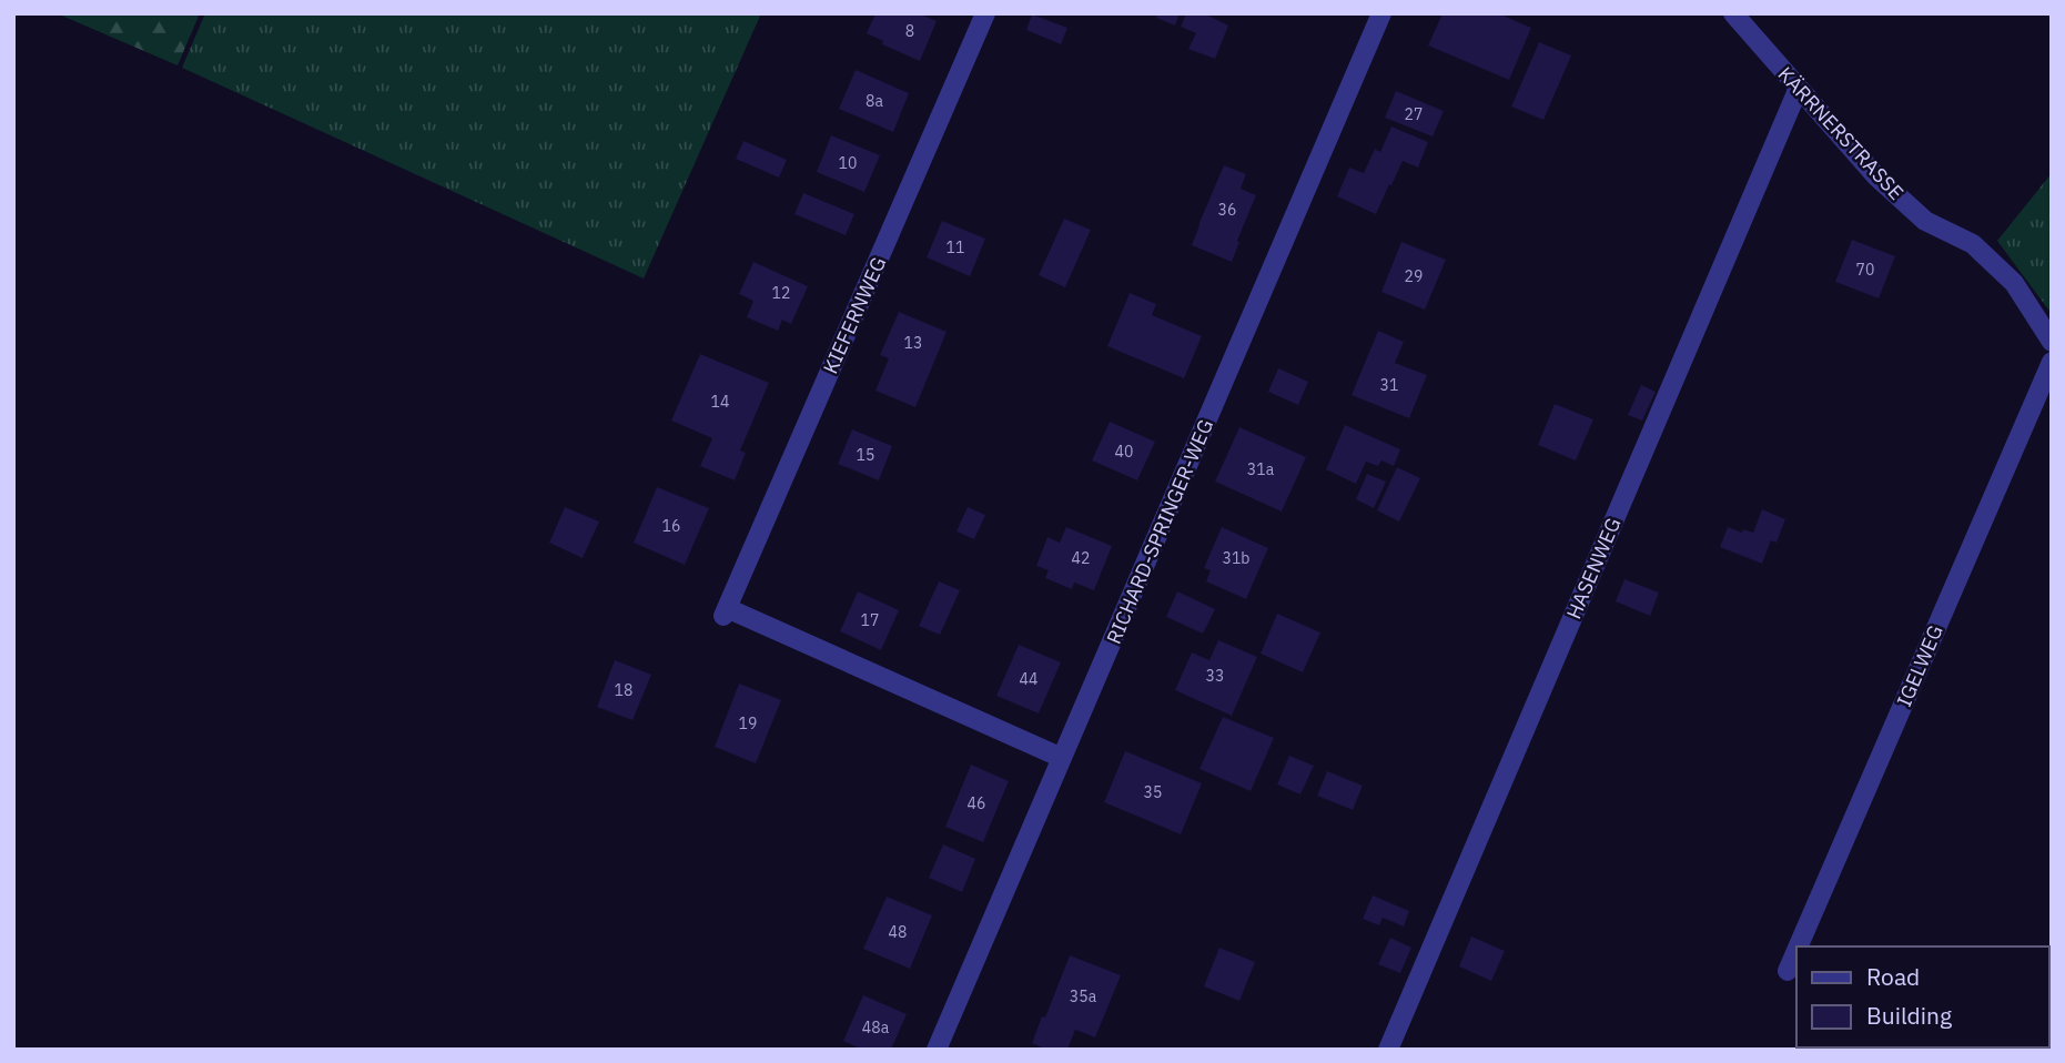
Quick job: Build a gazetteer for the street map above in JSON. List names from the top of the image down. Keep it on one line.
{"streets":{"street":["KÄRRNERSTRASSE","KIEFERNWEG","RICHARD-SPRINGER-WEG","HASENWEG","IGELWEG"]},"crossings":[["KÄRRNERSTRASSE","HASENWEG"],["KIEFERNWEG","RICHARD-SPRINGER-WEG"]],"house_numbers":["8","8a","27","10","36","11","70","29","12","13","31","14","40","15","31a","16","42","31b","17","33","44","18","19","35","46","48","35a","48a"],"legend":["Road","Building"]}
